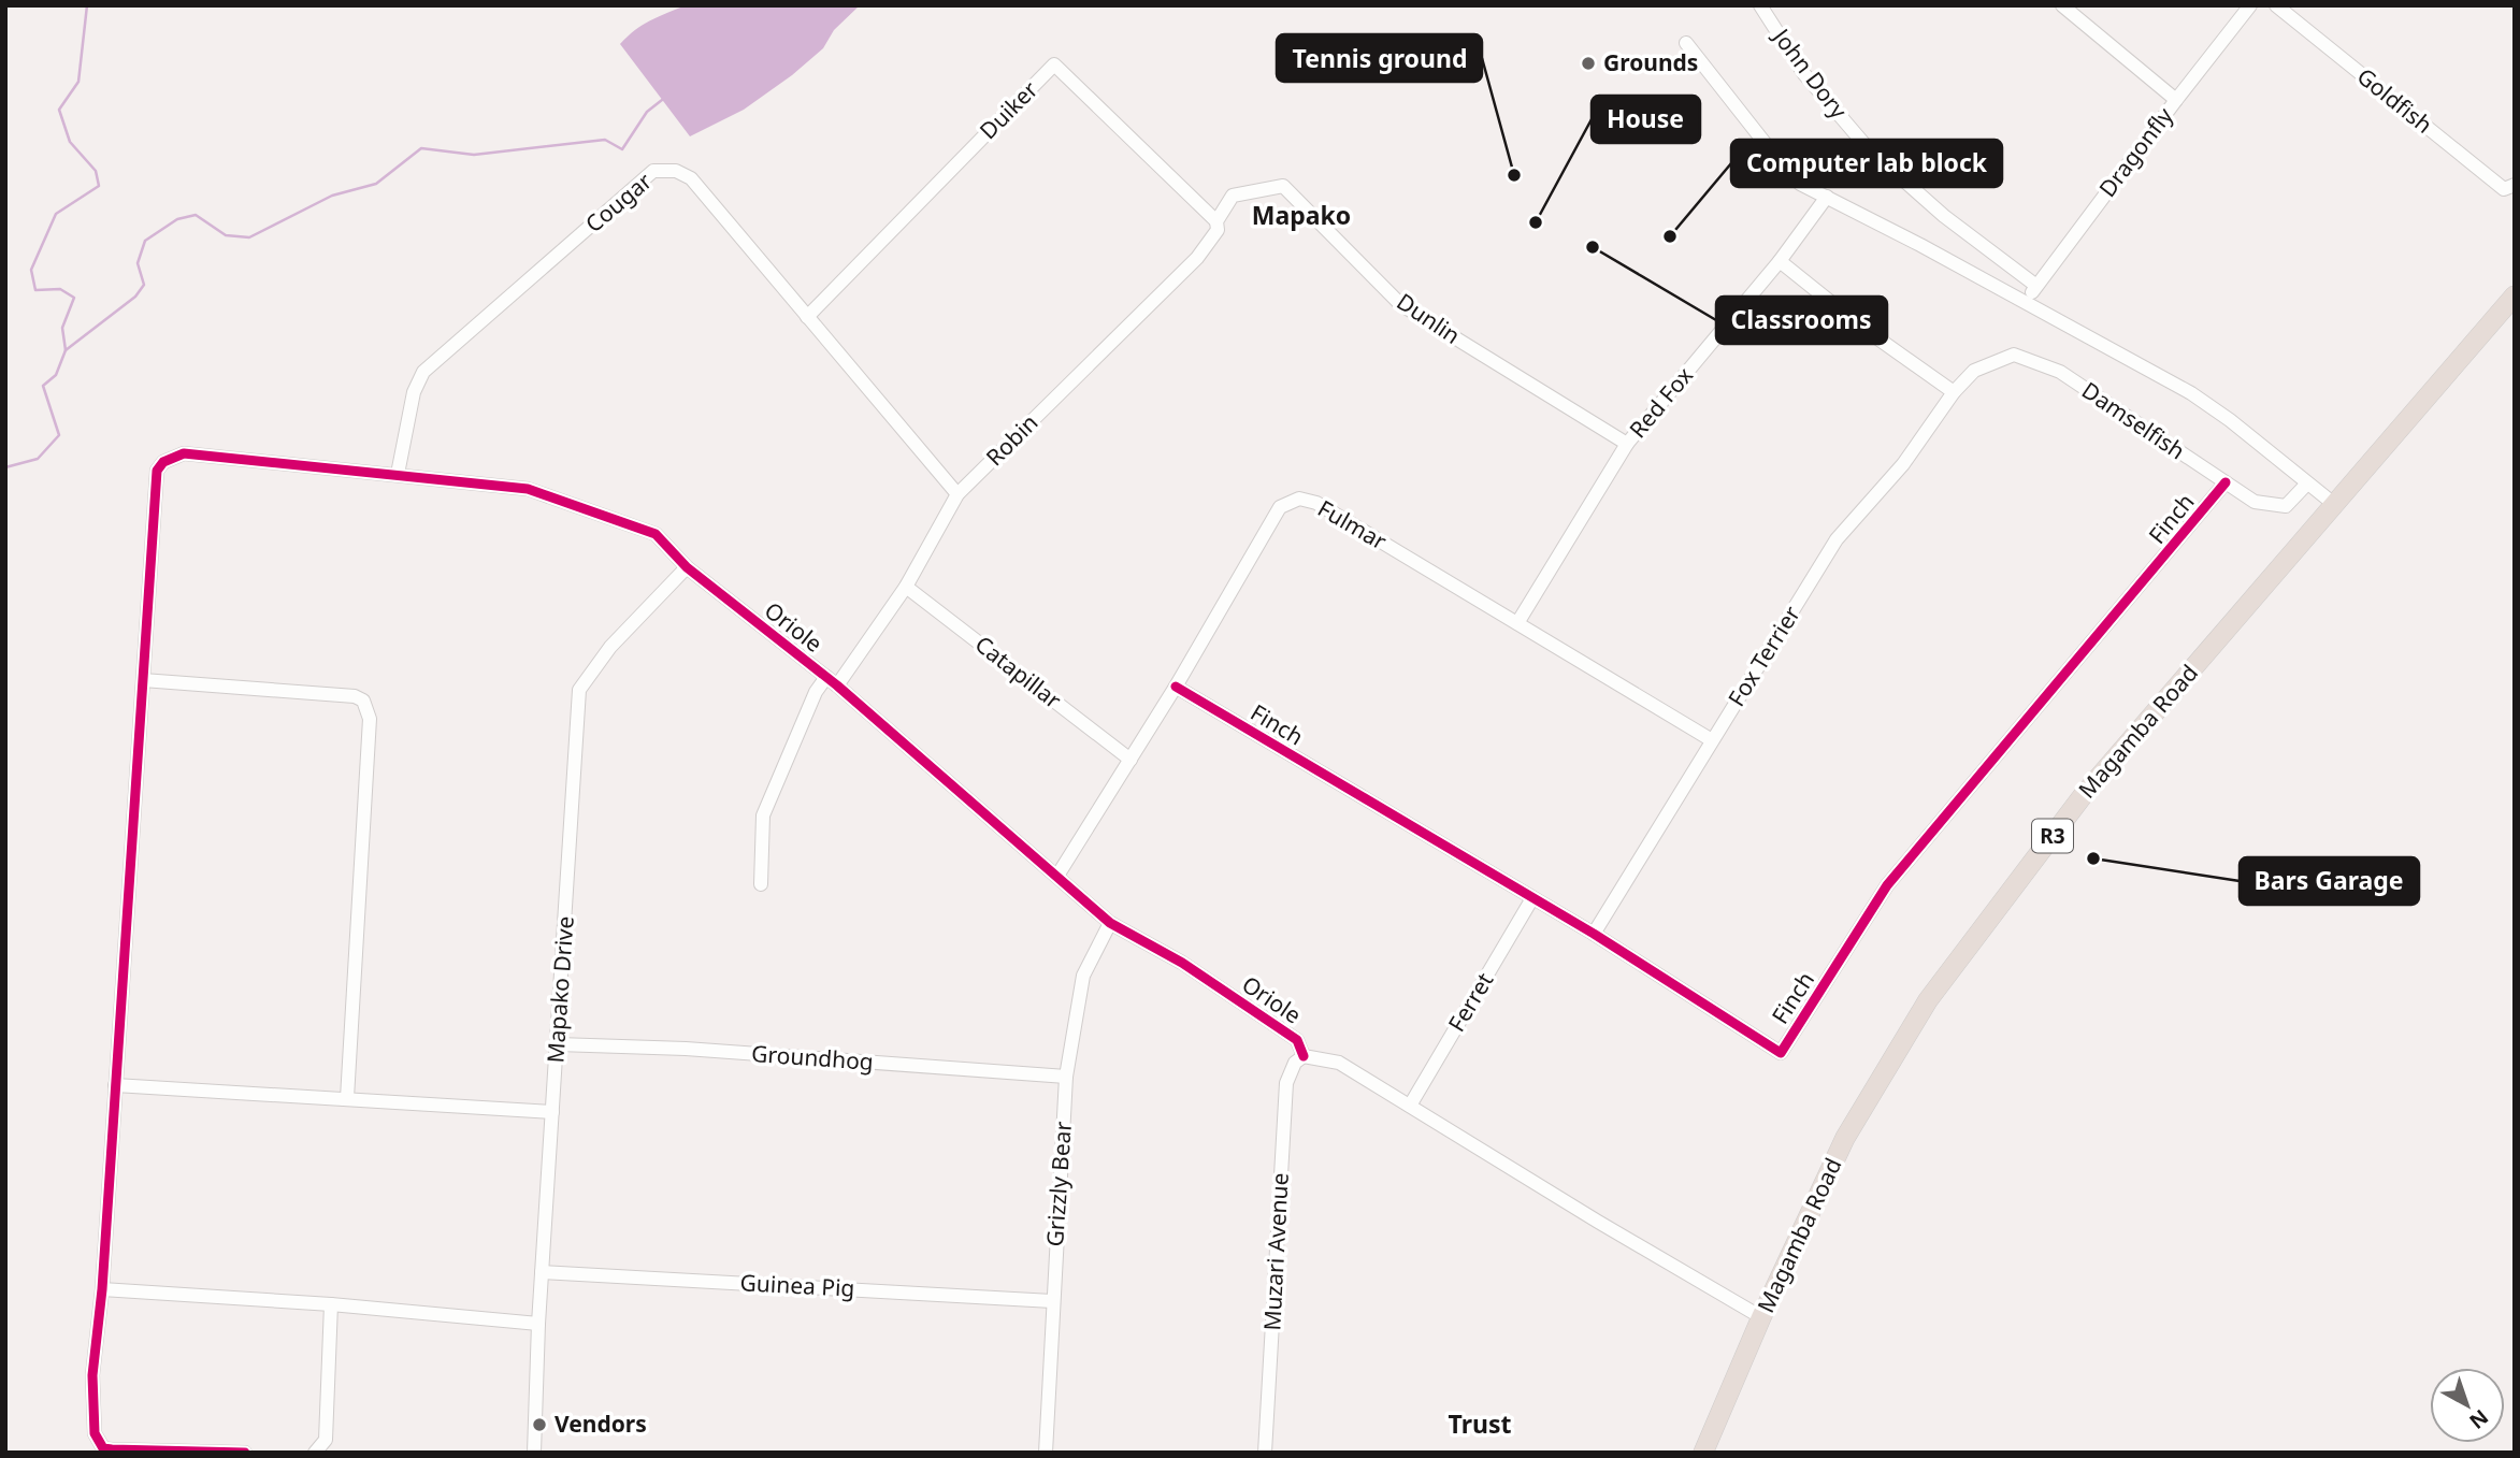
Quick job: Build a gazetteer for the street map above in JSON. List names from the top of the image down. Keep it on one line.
{"streets":{"highway":["Magamba Road","R3"],"street":["John Dory","Goldfish","Duiker","Dragonfly","Cougar","Dunlin","Red Fox","Damselfish","Robin","Finch","Fulmar","Oriole","Fox Terrier","Catapillar","Mapako Drive","Ferret","Groundhog","Grizzly Bear","Muzari Avenue","Guinea Pig"]},"crossings":[["John Dory","Dragonfly"],["Duiker","Cougar"],["Duiker","Dunlin"],["Duiker","Robin"],["Cougar","Robin"],["Cougar","Oriole"],["Dunlin","Red Fox"],["Dunlin","Robin"],["Red Fox","Fulmar"],["Damselfish","Finch"],["Damselfish","Fox Terrier"],["Robin","Oriole"],["Robin","Catapillar"],["Finch","Fulmar"],["Finch","Fox Terrier"],["Finch","Ferret"],["Fulmar","Oriole"],["Fulmar","Fox Terrier"],["Fulmar","Catapillar"],["Oriole","Mapako Drive"],["Oriole","Grizzly Bear"],["Oriole","Muzari Avenue"],["Mapako Drive","Groundhog"],["Mapako Drive","Guinea Pig"],["Groundhog","Grizzly Bear"],["Grizzly Bear","Guinea Pig"]],"districts":["Mapako","Trust"],"places":["Grounds","Tennis ground","House","Computer lab block","Classrooms","Bars Garage","Vendors"],"north":"bottom right"}
